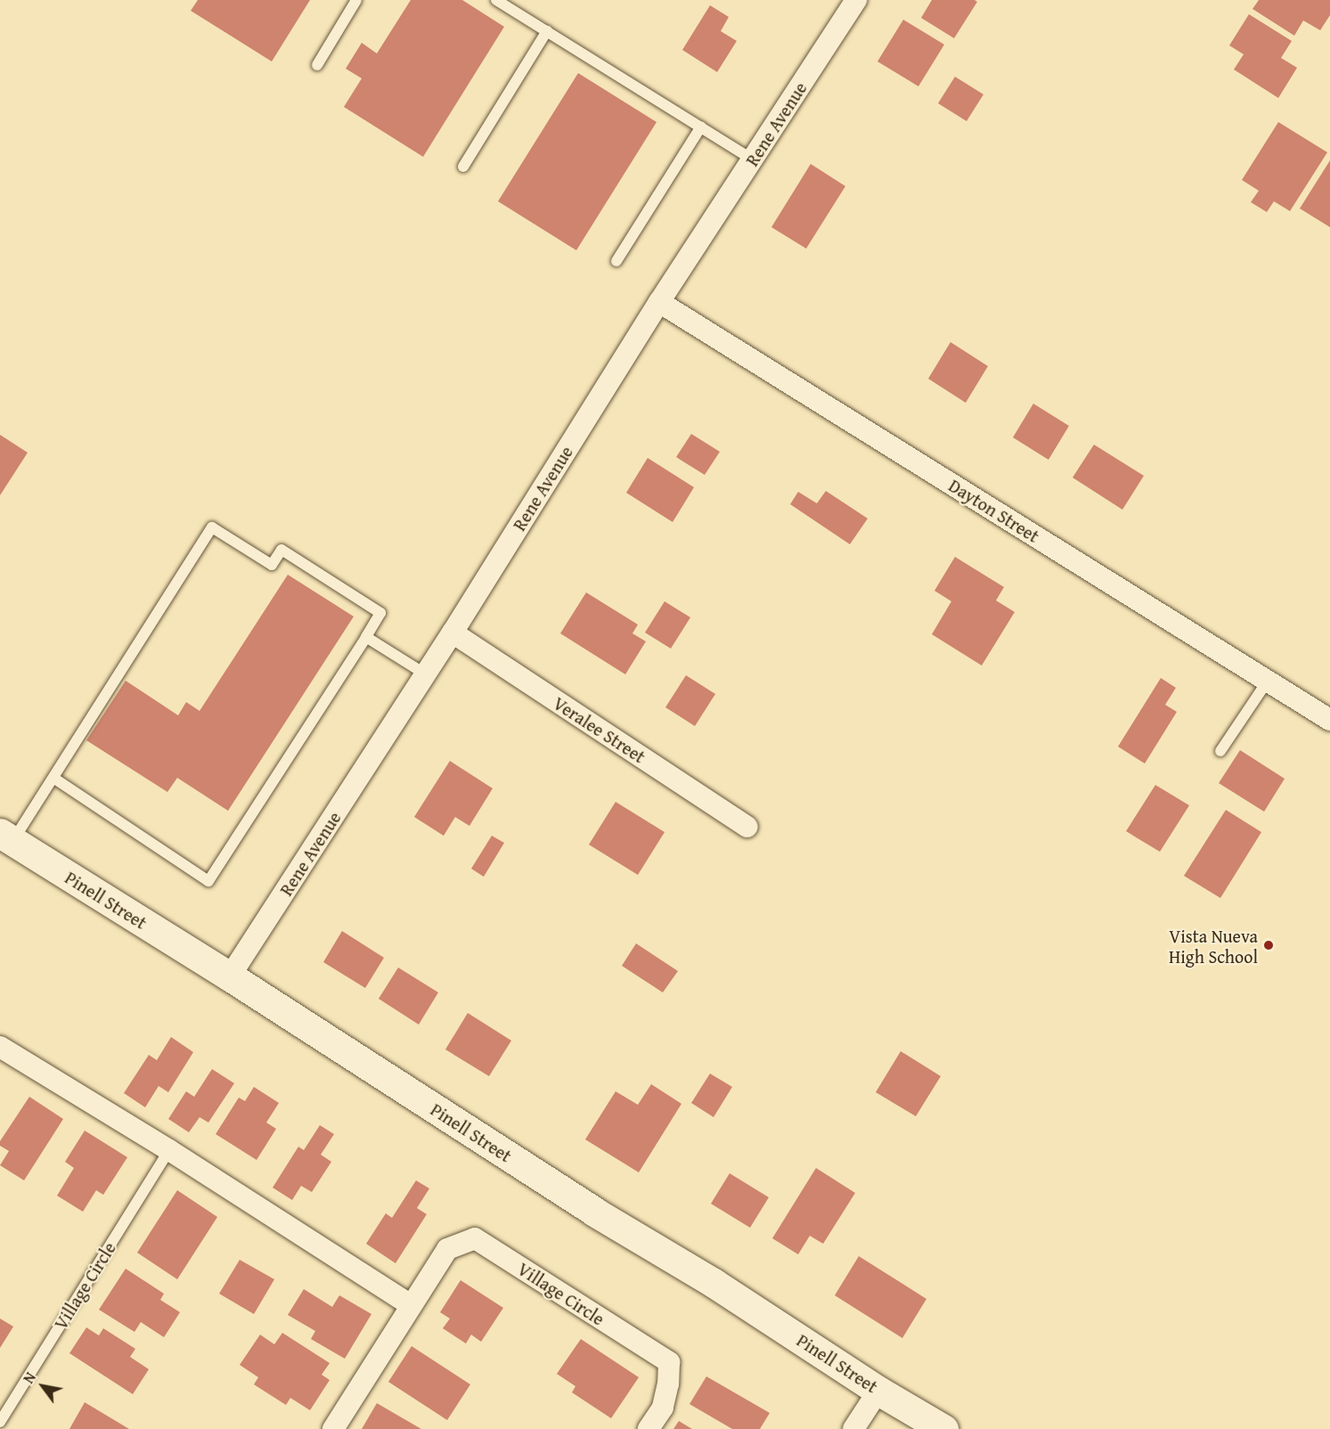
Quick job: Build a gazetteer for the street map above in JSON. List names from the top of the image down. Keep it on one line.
{"streets":{"street":["Rene Avenue","Dayton Street","Veralee Street","Pinell Street","Village Circle"]},"crossings":[["Rene Avenue","Dayton Street"],["Rene Avenue","Veralee Street"],["Rene Avenue","Pinell Street"]],"places":["Vista Nueva High School"],"north":"top left"}
